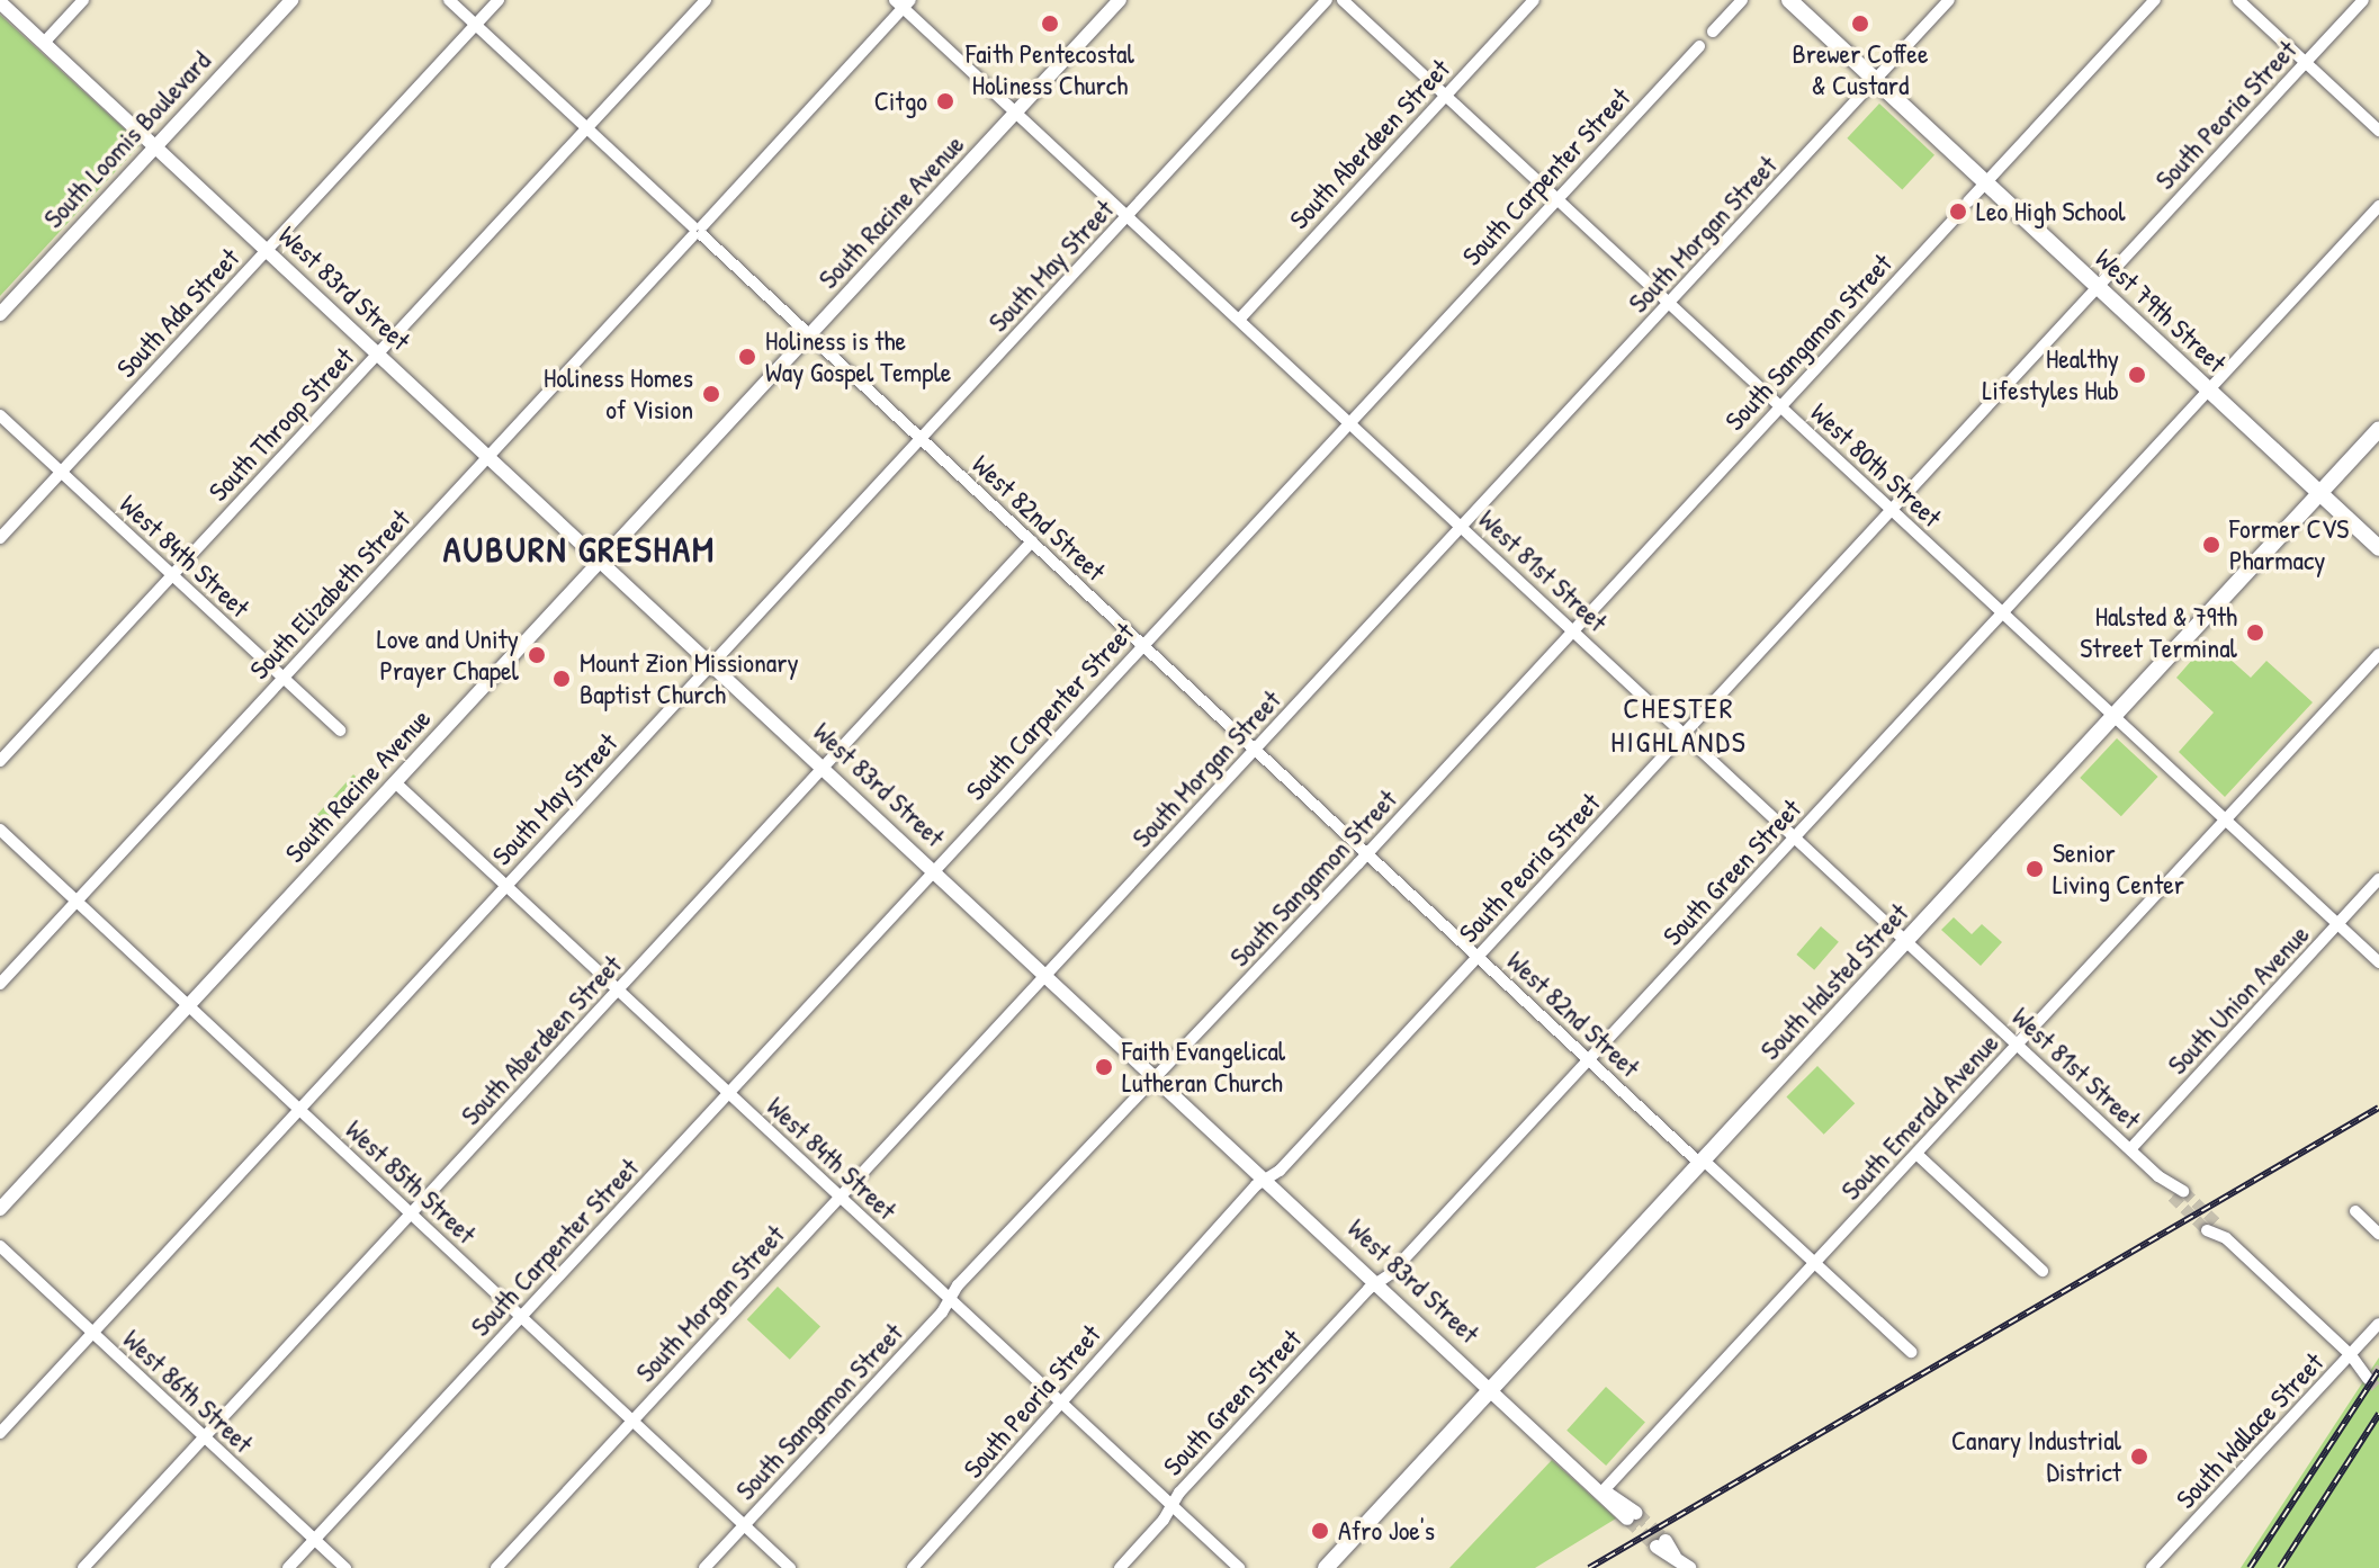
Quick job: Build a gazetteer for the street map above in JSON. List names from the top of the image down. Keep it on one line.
{"streets":{"main road":["West 79th Street","South Halsted Street"],"street":["South Peoria Street","South Loomis Boulevard","South Aberdeen Street","South Carpenter Street","South Racine Avenue","South Morgan Street","South May Street","West 83rd Street","South Ada Street","South Sangamon Street","South Throop Street","West 80th Street","West 82nd Street","West 84th Street","West 81st Street","South Elizabeth Street","South Green Street","South Union Avenue","South Emerald Avenue","West 85th Street","West 86th Street","South Wallace Street"]},"crossings":[["South Peoria Street","West 83rd Street"],["South Peoria Street","West 79th Street"],["South Peoria Street","West 80th Street"],["South Peoria Street","West 82nd Street"],["South Peoria Street","West 84th Street"],["South Peoria Street","West 81st Street"],["South Loomis Boulevard","West 83rd Street"],["South Aberdeen Street","West 83rd Street"],["South Aberdeen Street","West 80th Street"],["South Aberdeen Street","West 82nd Street"],["South Aberdeen Street","West 84th Street"],["South Aberdeen Street","West 81st Street"],["South Aberdeen Street","West 85th Street"],["South Aberdeen Street","West 86th Street"],["South Carpenter Street","West 83rd Street"],["South Carpenter Street","West 80th Street"],["South Carpenter Street","West 82nd Street"],["South Carpenter Street","West 84th Street"],["South Carpenter Street","West 81st Street"],["South Carpenter Street","West 85th Street"],["South Carpenter Street","West 86th Street"],["South Racine Avenue","West 83rd Street"],["South Racine Avenue","West 82nd Street"],["South Racine Avenue","West 84th Street"],["South Racine Avenue","West 81st Street"],["South Racine Avenue","West 85th Street"],["South Morgan Street","West 83rd Street"],["South Morgan Street","West 79th Street"],["South Morgan Street","West 80th Street"],["South Morgan Street","West 82nd Street"],["South Morgan Street","West 84th Street"],["South Morgan Street","West 81st Street"],["South Morgan Street","West 85th Street"],["South May Street","West 83rd Street"],["South May Street","West 82nd Street"],["South May Street","West 84th Street"],["South May Street","West 81st Street"],["South May Street","West 85th Street"],["South May Street","West 86th Street"],["West 83rd Street","South Ada Street"],["West 83rd Street","South Sangamon Street"],["West 83rd Street","South Throop Street"],["West 83rd Street","South Elizabeth Street"],["West 83rd Street","South Green Street"],["West 83rd Street","South Halsted Street"],["West 83rd Street","South Emerald Avenue"],["West 79th Street","South Green Street"],["West 79th Street","South Halsted Street"],["South Ada Street","West 82nd Street"],["South Ada Street","West 84th Street"],["South Sangamon Street","West 80th Street"],["South Sangamon Street","West 82nd Street"],["South Sangamon Street","West 84th Street"],["South Sangamon Street","West 81st Street"],["South Sangamon Street","West 85th Street"],["South Throop Street","West 82nd Street"],["South Throop Street","West 84th Street"],["West 80th Street","South Green Street"],["West 80th Street","South Halsted Street"],["West 80th Street","South Union Avenue"],["West 80th Street","South Emerald Avenue"],["West 82nd Street","South Elizabeth Street"],["West 82nd Street","South Green Street"],["West 82nd Street","South Halsted Street"],["West 82nd Street","South Emerald Avenue"],["West 84th Street","South Elizabeth Street"],["West 84th Street","South Green Street"],["West 81st Street","South Elizabeth Street"],["West 81st Street","South Green Street"],["West 81st Street","South Halsted Street"],["West 81st Street","South Union Avenue"],["West 81st Street","South Emerald Avenue"],["South Elizabeth Street","West 85th Street"]],"districts":["AUBURN GRESHAM","CHESTER HIGHLANDS"],"places":["Faith Pentecostal Holiness Church","Brewer Coffee & Custard","Citgo","Leo High School","Holiness is the Way Gospel Temple","Healthy Lifestyles Hub","Holiness Homes of Vision","Former CVS Pharmacy","Halsted & 79th Street Terminal","Love and Unity Prayer Chapel","Mount Zion Missionary Baptist Church","Senior Living Center","Faith Evangelical Lutheran Church","Canary Industrial District","Afro Joe's"]}
